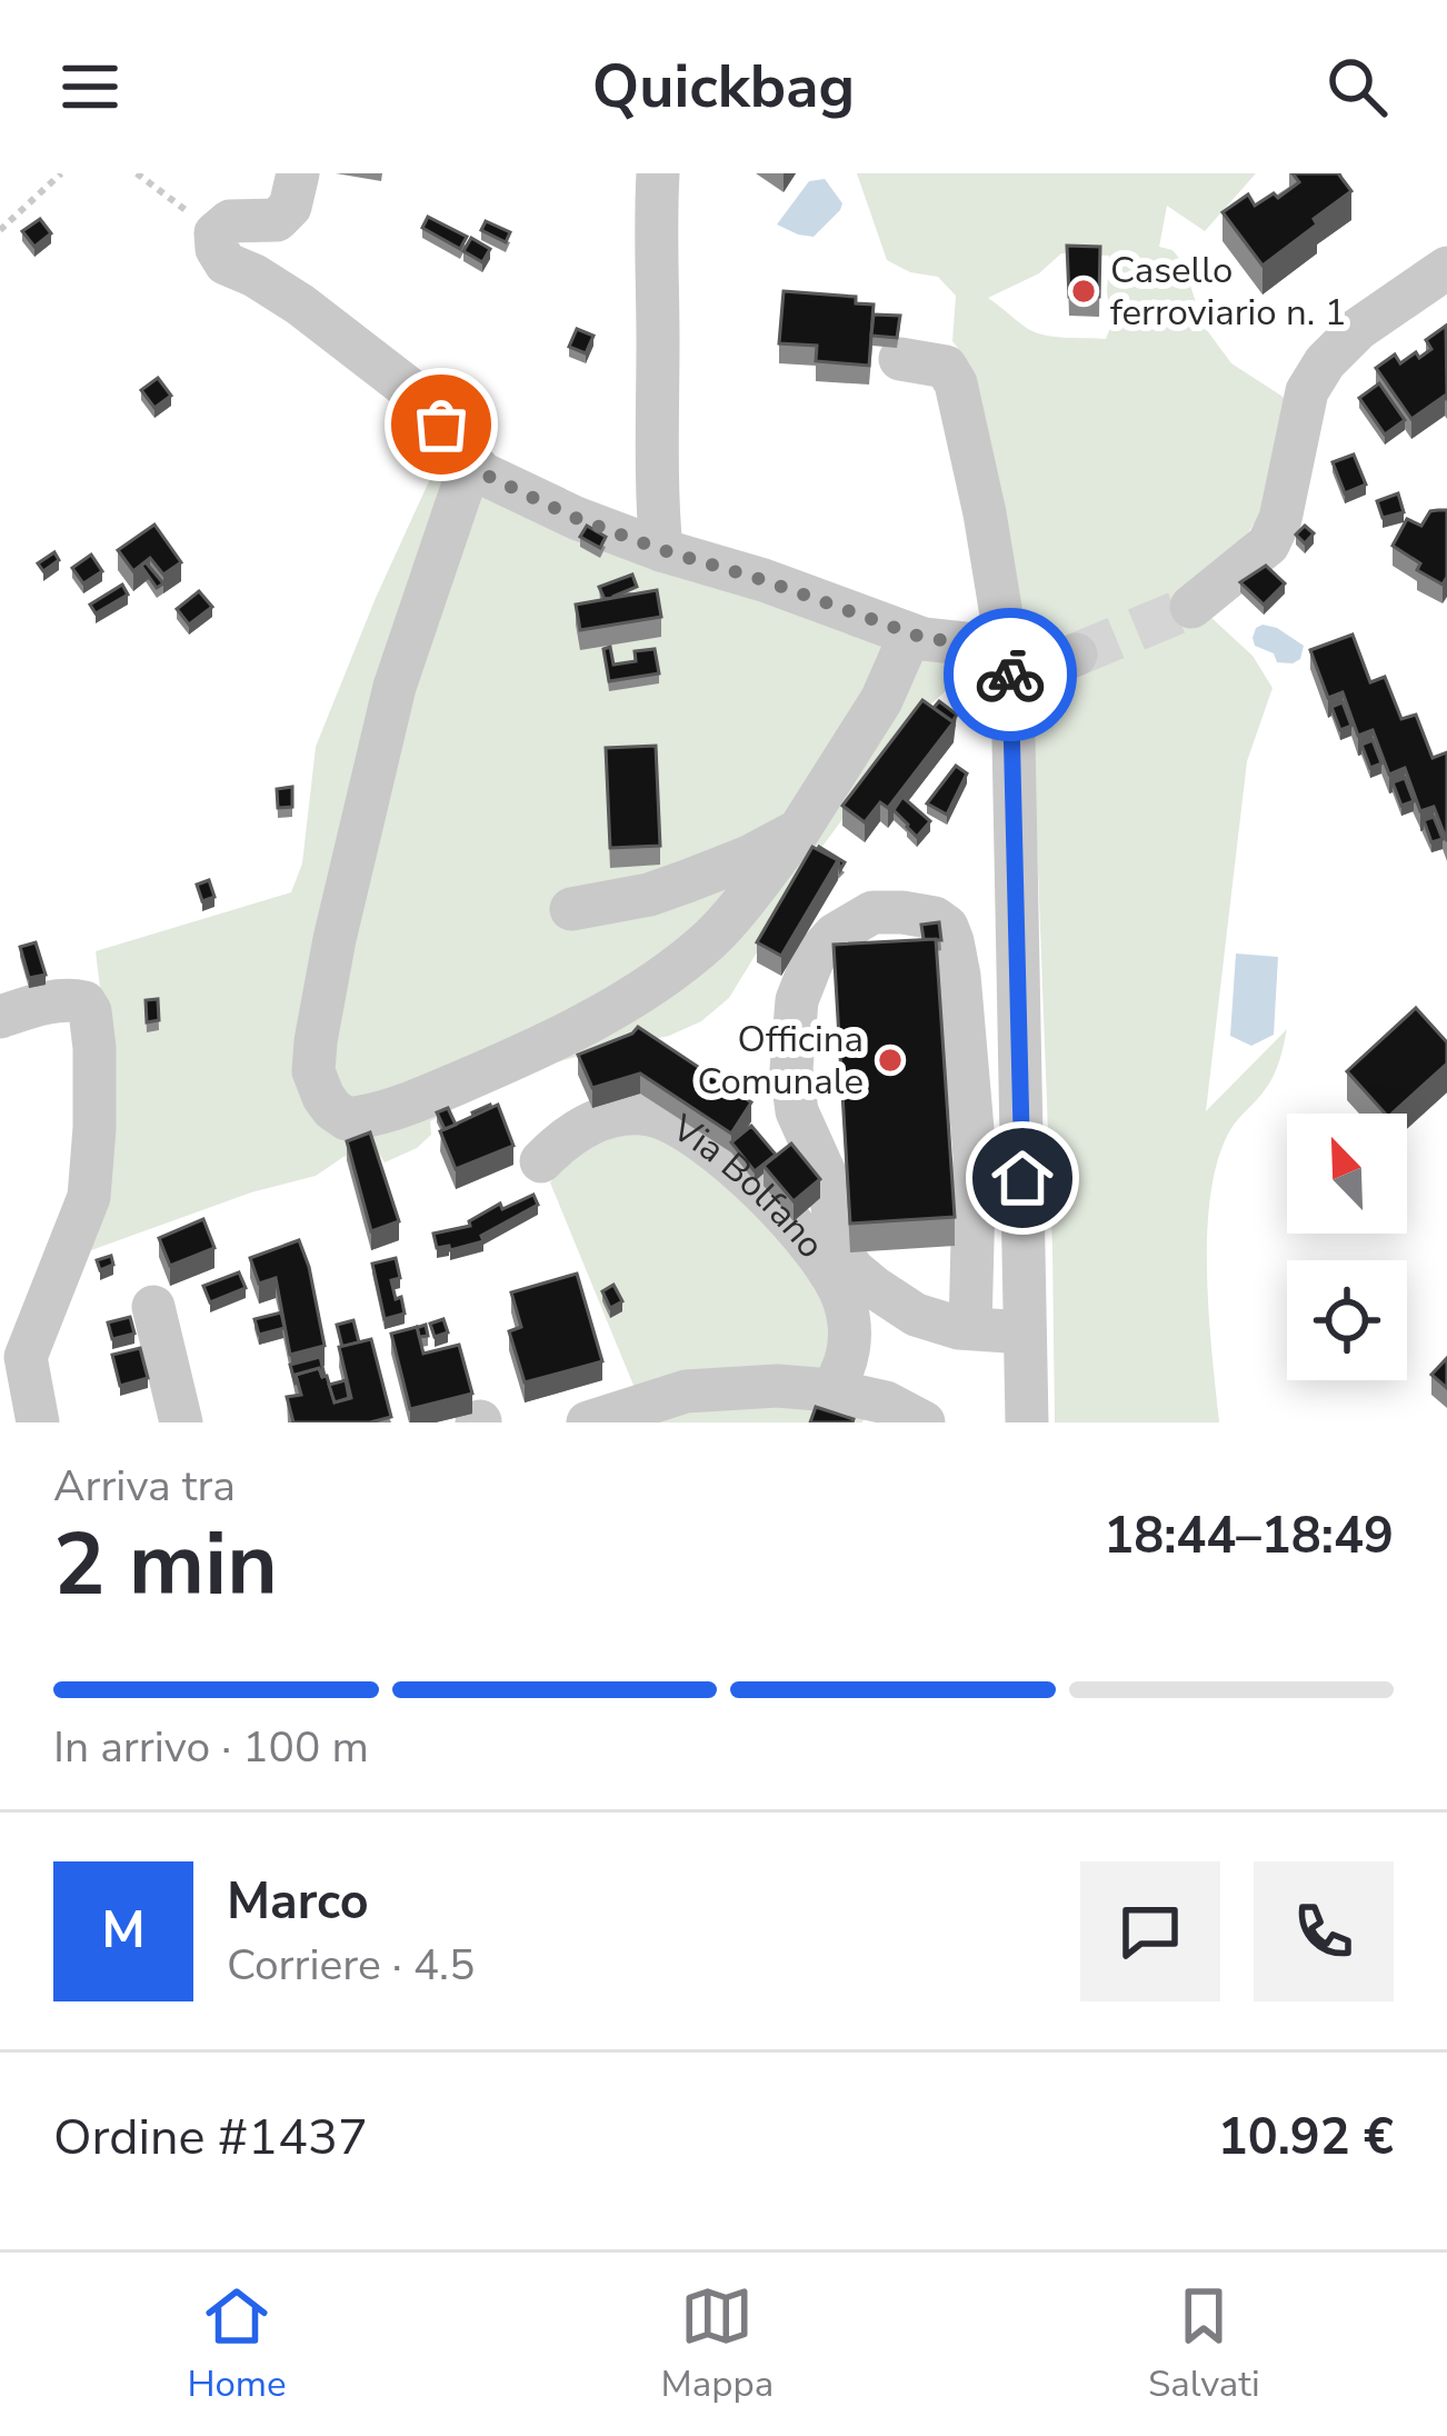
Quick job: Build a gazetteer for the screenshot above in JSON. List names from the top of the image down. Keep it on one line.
{"streets":{"street":["Via Bolfano"]},"places":["Casello ferroviario n. 1","Officina Comunale"],"north":"top left","page":{"header":"Quickbag","heading":["2 min","Arriva tra","18:44–18:49"],"panel":["Marco","Corriere · 4.5","Ordine #1437","10.92 €"],"bar":"In arrivo · 100 m","round":"M","tabs":["Home","Mappa","Salvati"]}}
